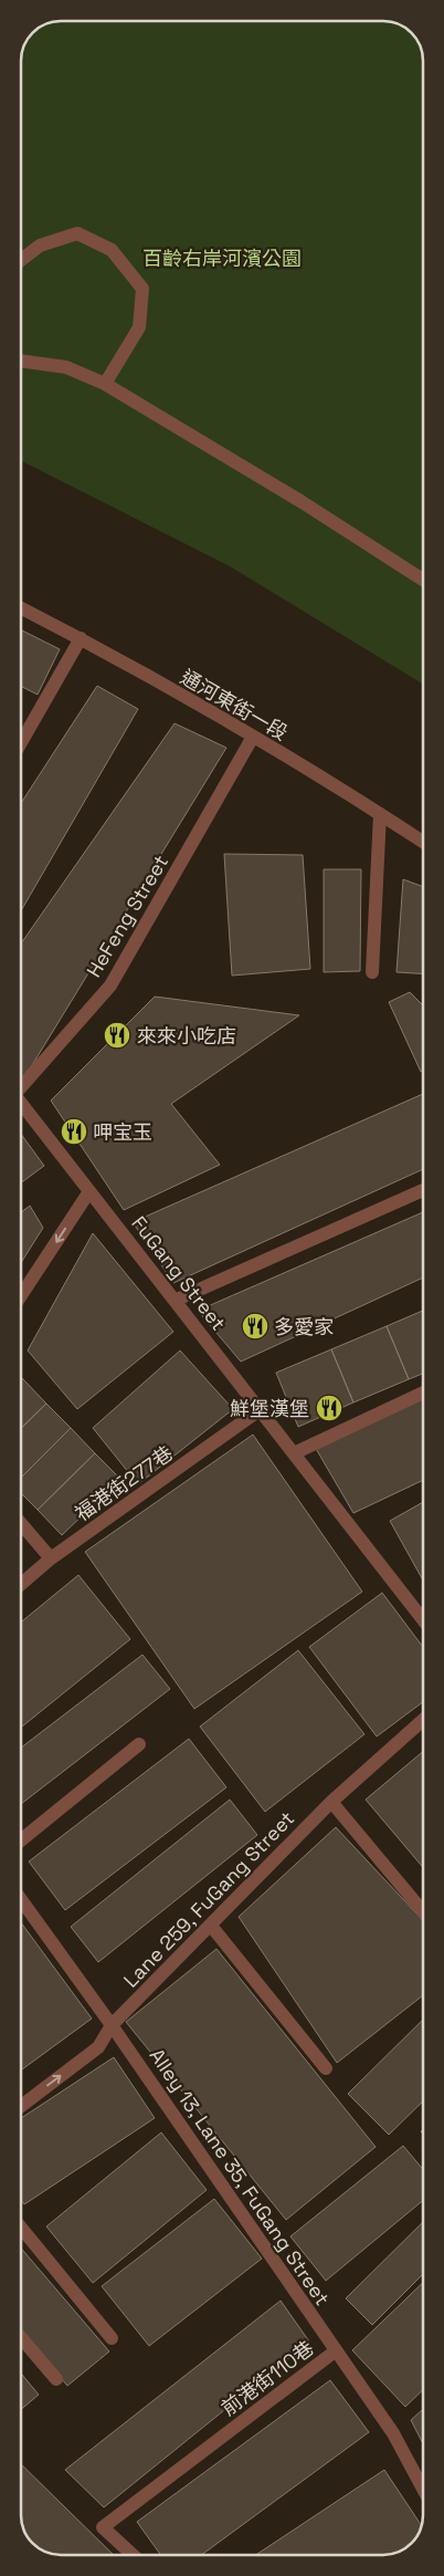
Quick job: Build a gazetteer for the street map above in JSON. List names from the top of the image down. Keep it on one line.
{"streets":{"street":["通河東街一段","HeFeng Street","FuGang Street","福港街277巷","Lane 259, FuGang Street","Alley 13, Lane 35, FuGang Street","前港街110巷"]},"crossings":[["通河東街一段","HeFeng Street"],["FuGang Street","福港街277巷"],["Lane 259, FuGang Street","Alley 13, Lane 35, FuGang Street"],["Alley 13, Lane 35, FuGang Street","前港街110巷"]],"parks":["百齡右岸河濱公園"],"places":{"restaurant":["來來小吃店","呷宝玉","多愛家","鮮堡漢堡"]}}
